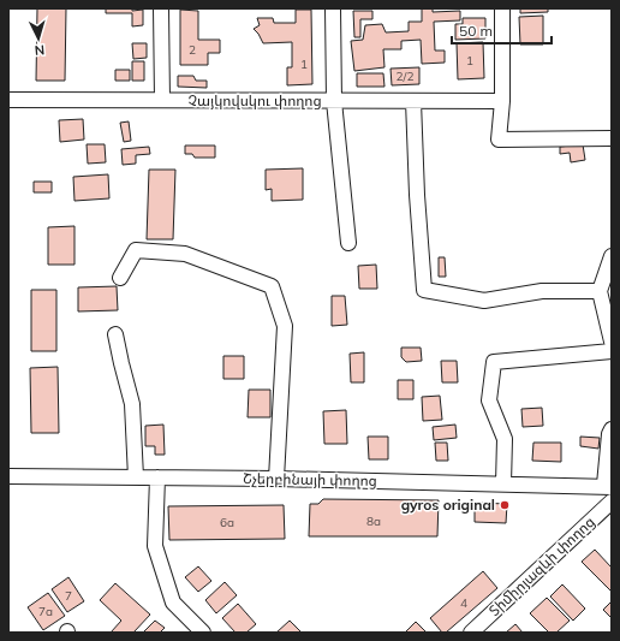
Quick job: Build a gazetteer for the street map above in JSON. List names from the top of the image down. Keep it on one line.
{"streets":{"street":["Չայկովսկու փողոց","Շչերբինայի փողոց","Տիմիրյազևի փողոց"]},"places":["gyros original"],"house_numbers":["2","1","1","2/2","8a","6a","7","4","7a"],"scale_bar":"50 m","north":"bottom"}
